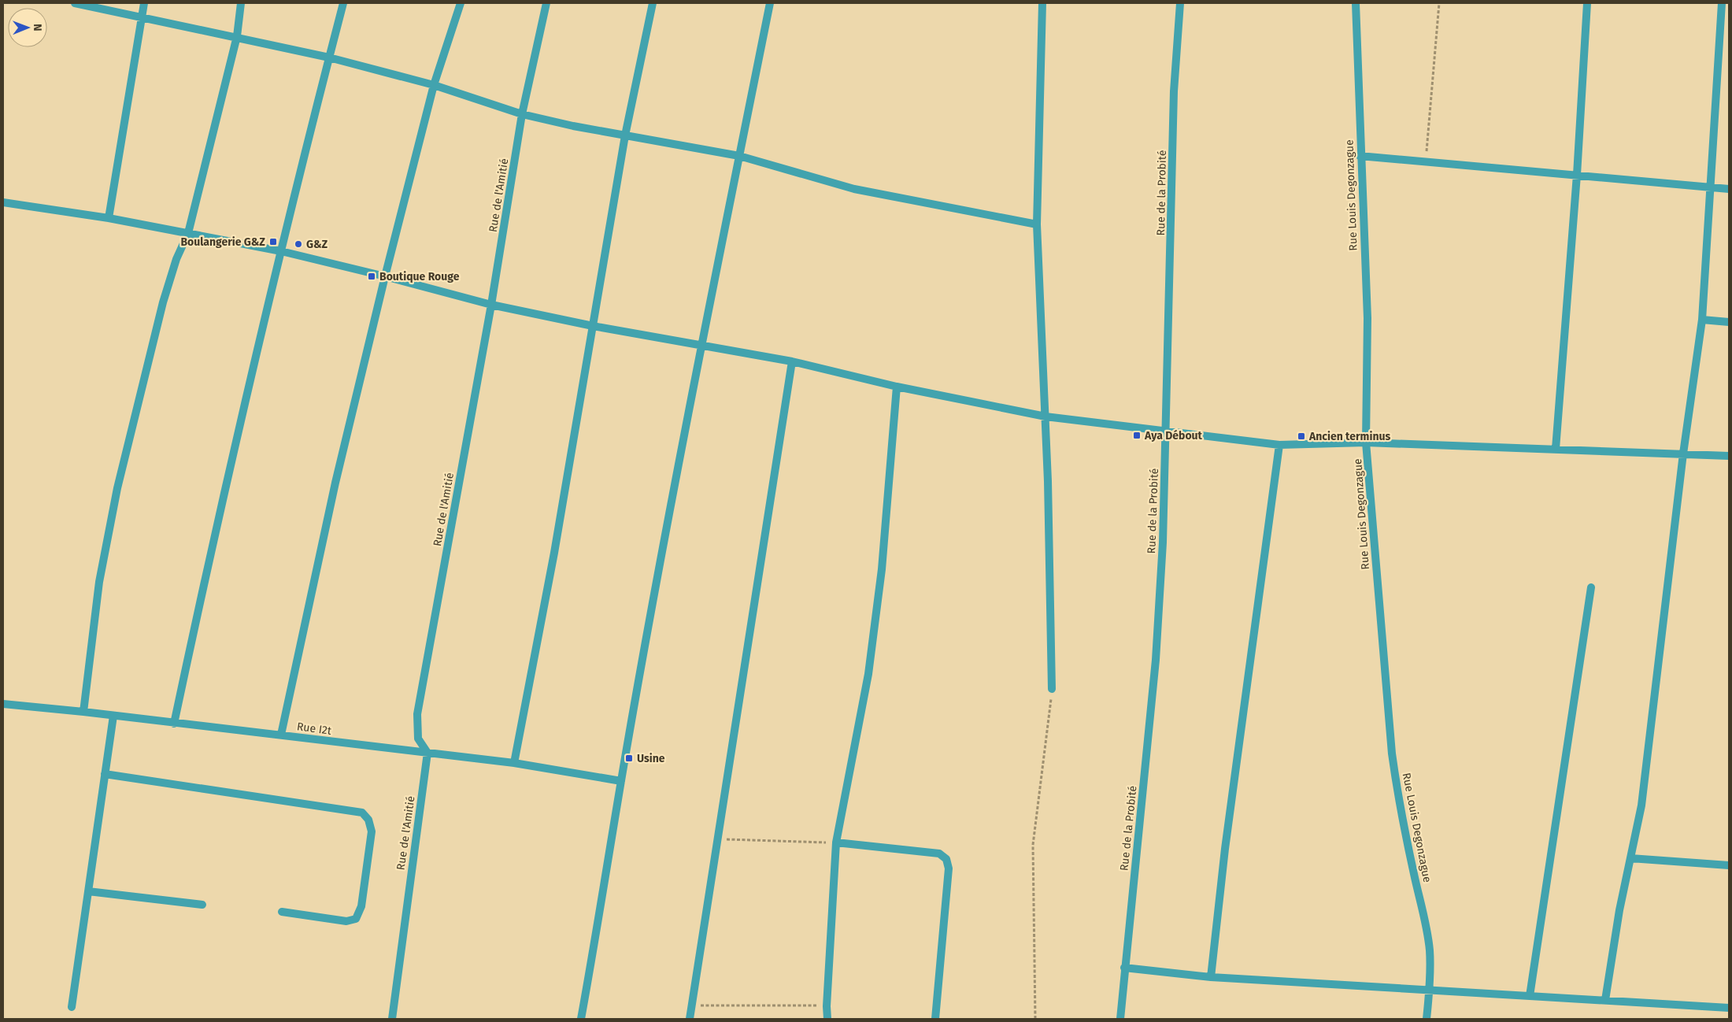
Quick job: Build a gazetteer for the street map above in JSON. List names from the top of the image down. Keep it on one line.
{"streets":{"street":["Rue de la Probité","Rue de l'Amitié","Rue Louis Degonzague","Rue I2t"]},"crossings":[["Rue de l'Amitié","Rue I2t"]],"places":{"transit":["Boulangerie G&Z","Boutique Rouge","Aya Débout","Ancien terminus","Usine"],"other":["G&Z"]},"north":"right"}
